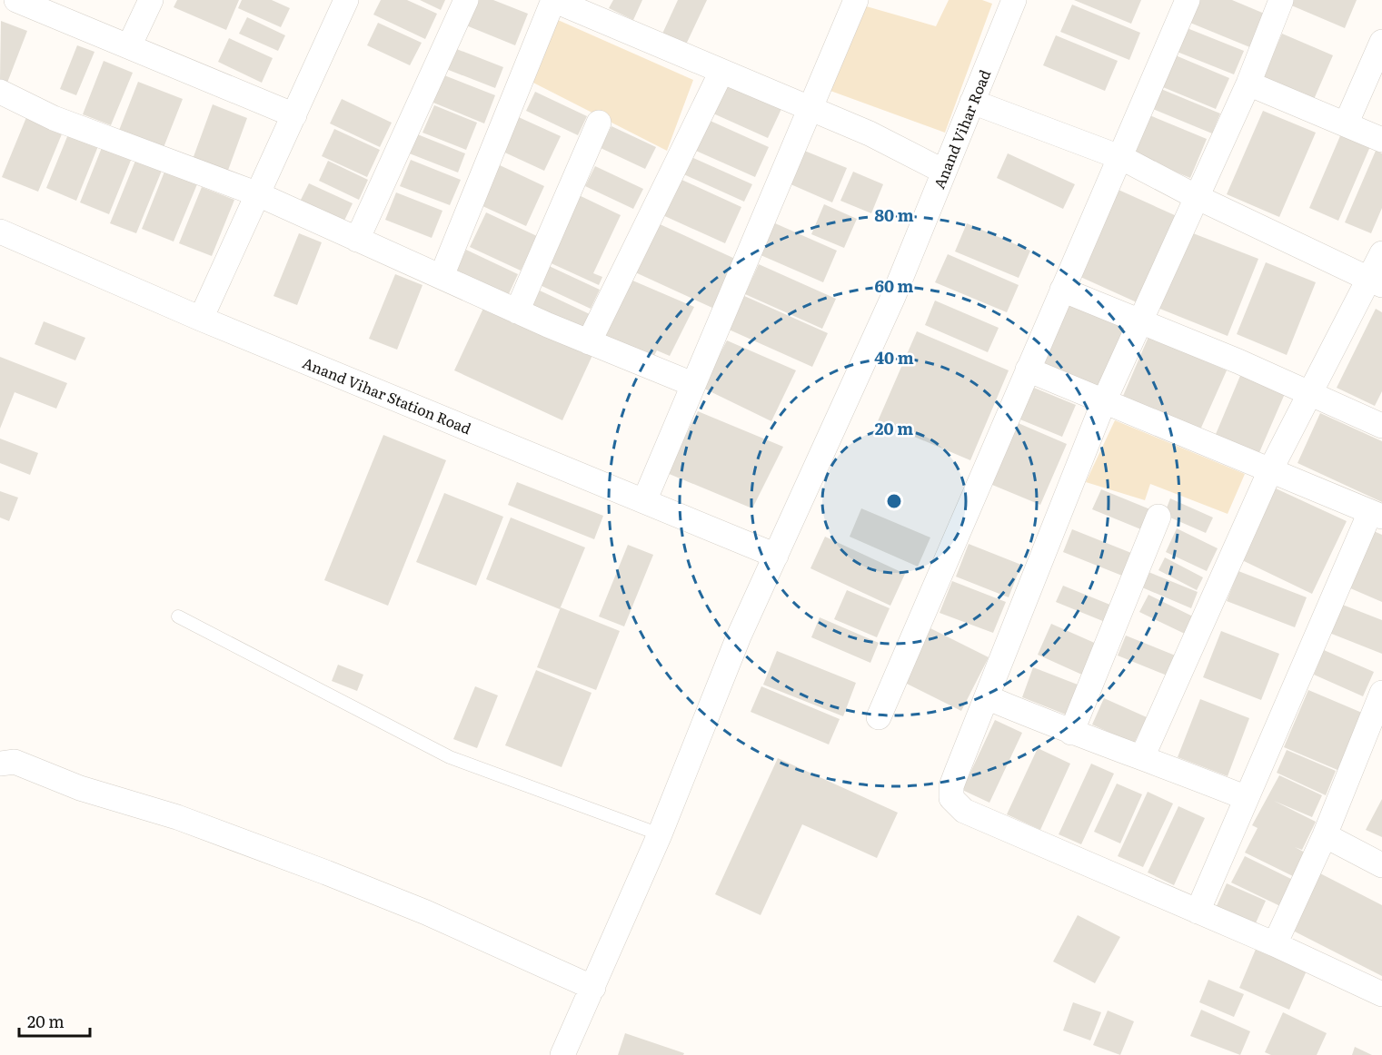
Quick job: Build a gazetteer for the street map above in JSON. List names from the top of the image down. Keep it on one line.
{"streets":{"street":["Anand Vihar Road","Anand Vihar Station Road"]},"crossings":[["Anand Vihar Road","Anand Vihar Station Road"]],"scale_bar":"20 m","rings":["80 m","60 m","40 m","20 m"]}
